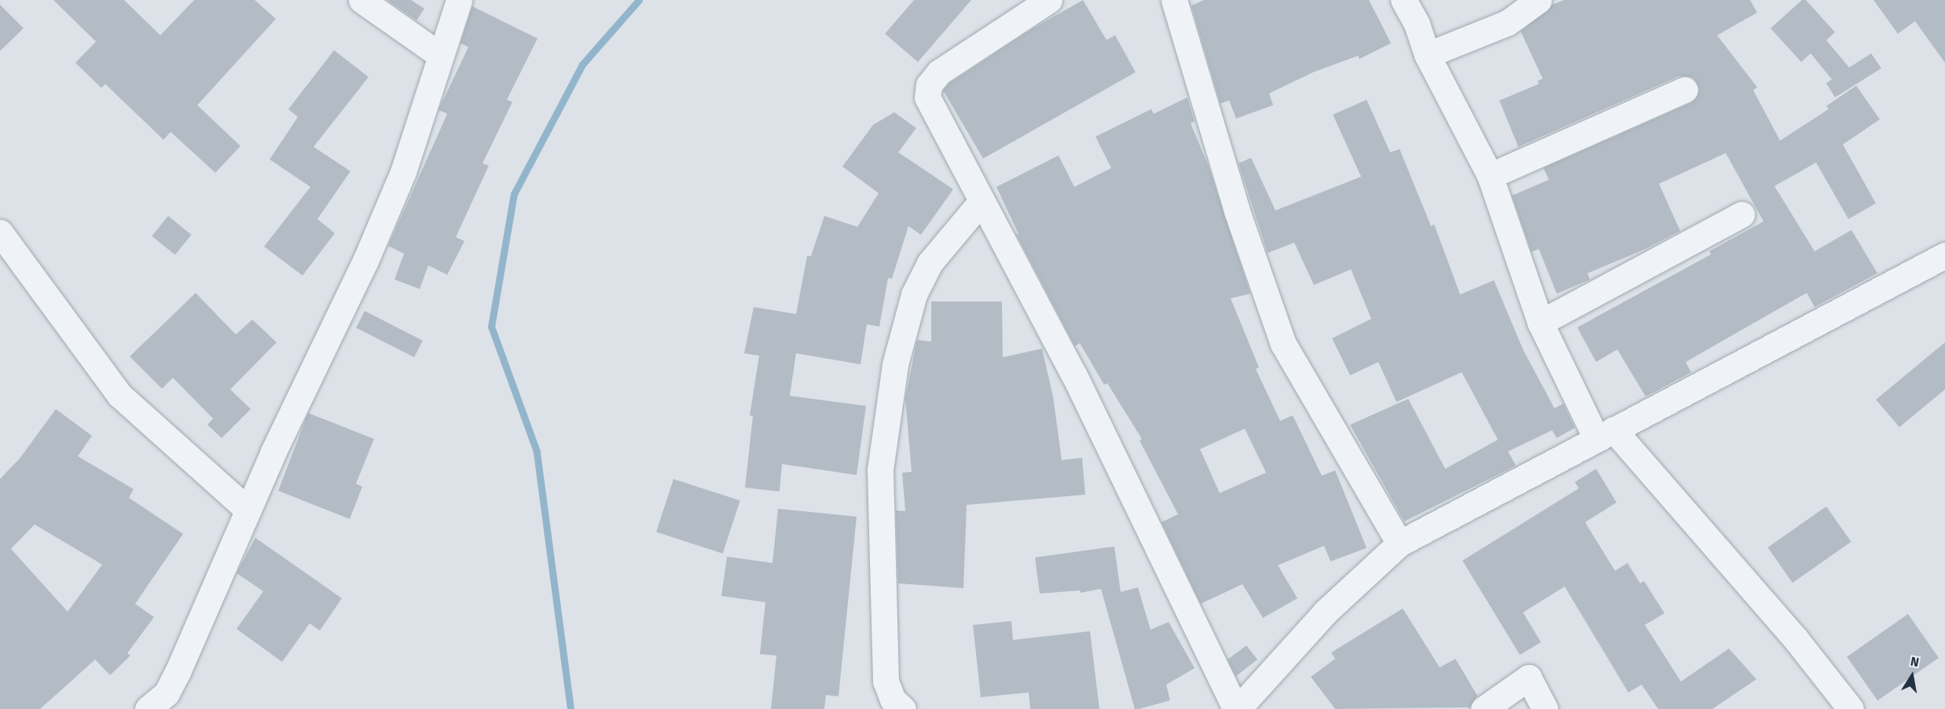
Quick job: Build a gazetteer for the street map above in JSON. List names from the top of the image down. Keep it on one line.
{"north":"top"}
